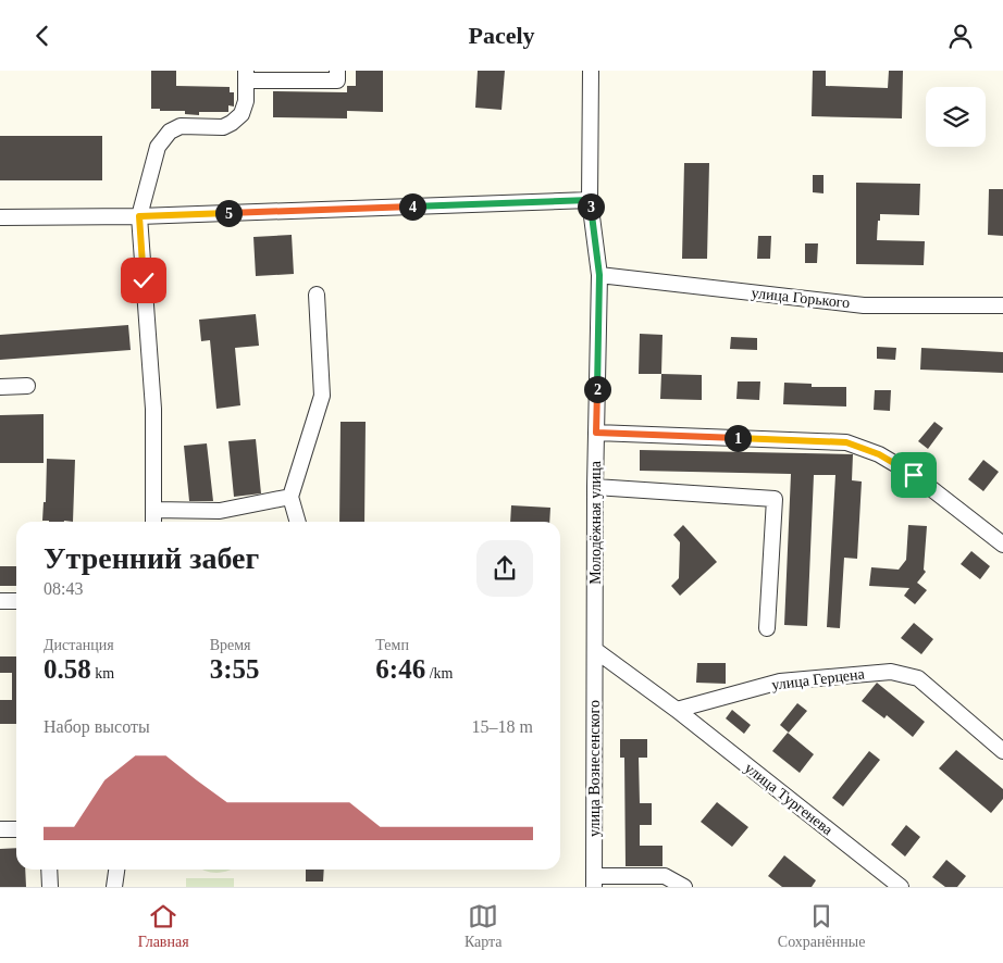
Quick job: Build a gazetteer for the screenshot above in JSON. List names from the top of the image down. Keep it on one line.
{"streets":{"street":["улица Горького","Молодёжная улица","улица Герцена","улица Вознесенского","улица Тургенева"]},"crossings":[["улица Горького","Молодёжная улица"],["Молодёжная улица","улица Вознесенского"],["улица Герцена","улица Тургенева"]],"page":{"header":"Pacely","pins":["3","4","5","2","1"],"heading":["Утренний забег","08:43"],"stats":[["Дистанция","0.58 km"],["Время","3:55"],["Темп","6:46 /km"]],"chart":["Набор высоты","15–18 m"],"tabs":["Главная","Карта","Сохранённые"]}}
